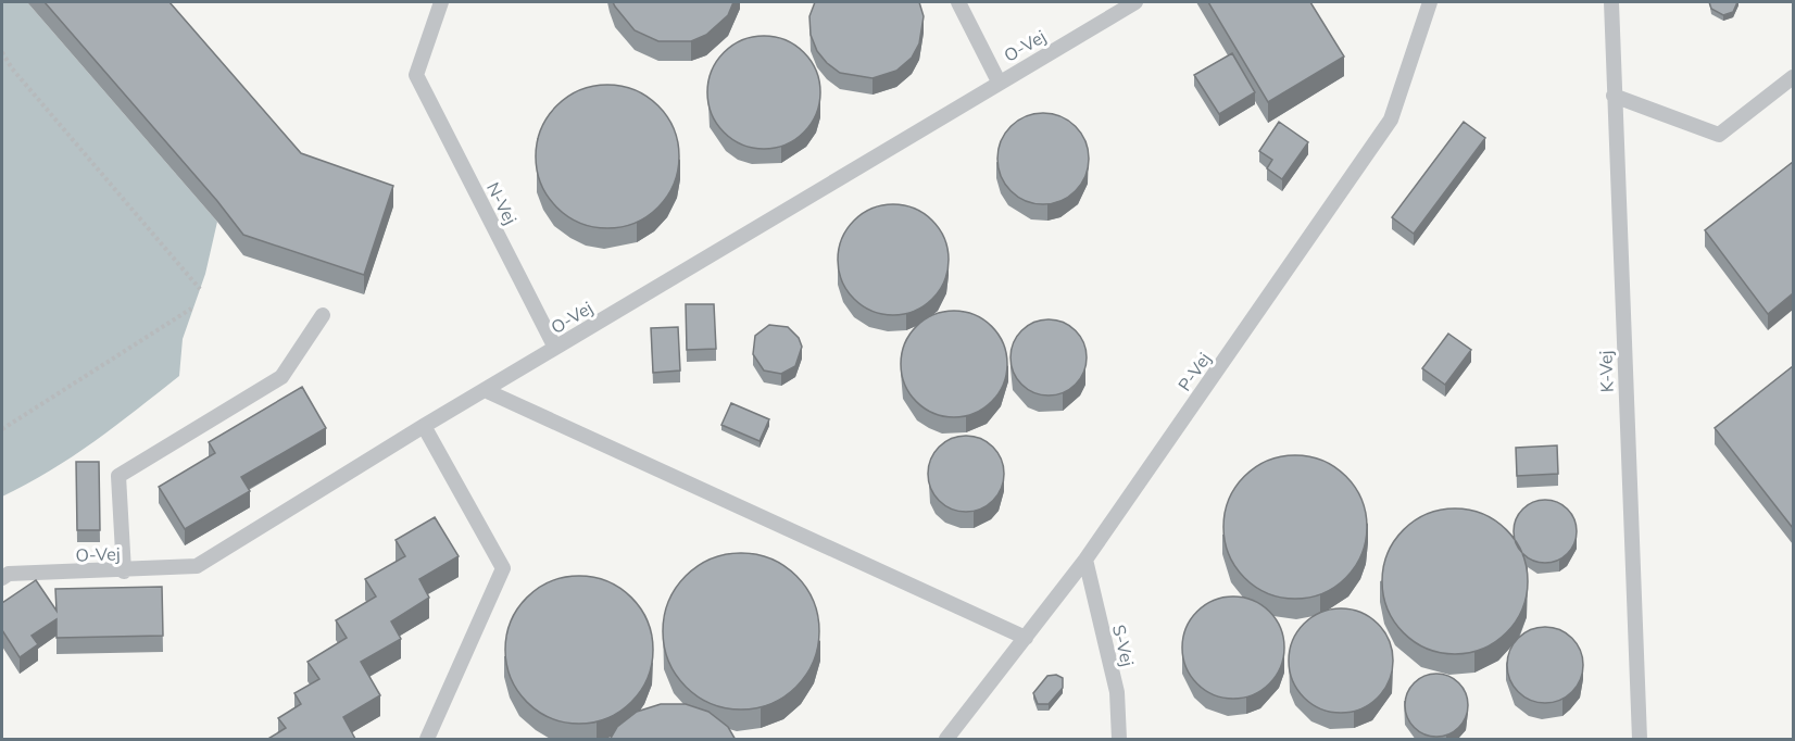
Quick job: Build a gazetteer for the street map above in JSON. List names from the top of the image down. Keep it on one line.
{"streets":{"lane":["O-Vej","N-Vej","P-Vej","K-Vej","S-Vej"]},"crossings":[["O-Vej","N-Vej"],["P-Vej","S-Vej"]]}
